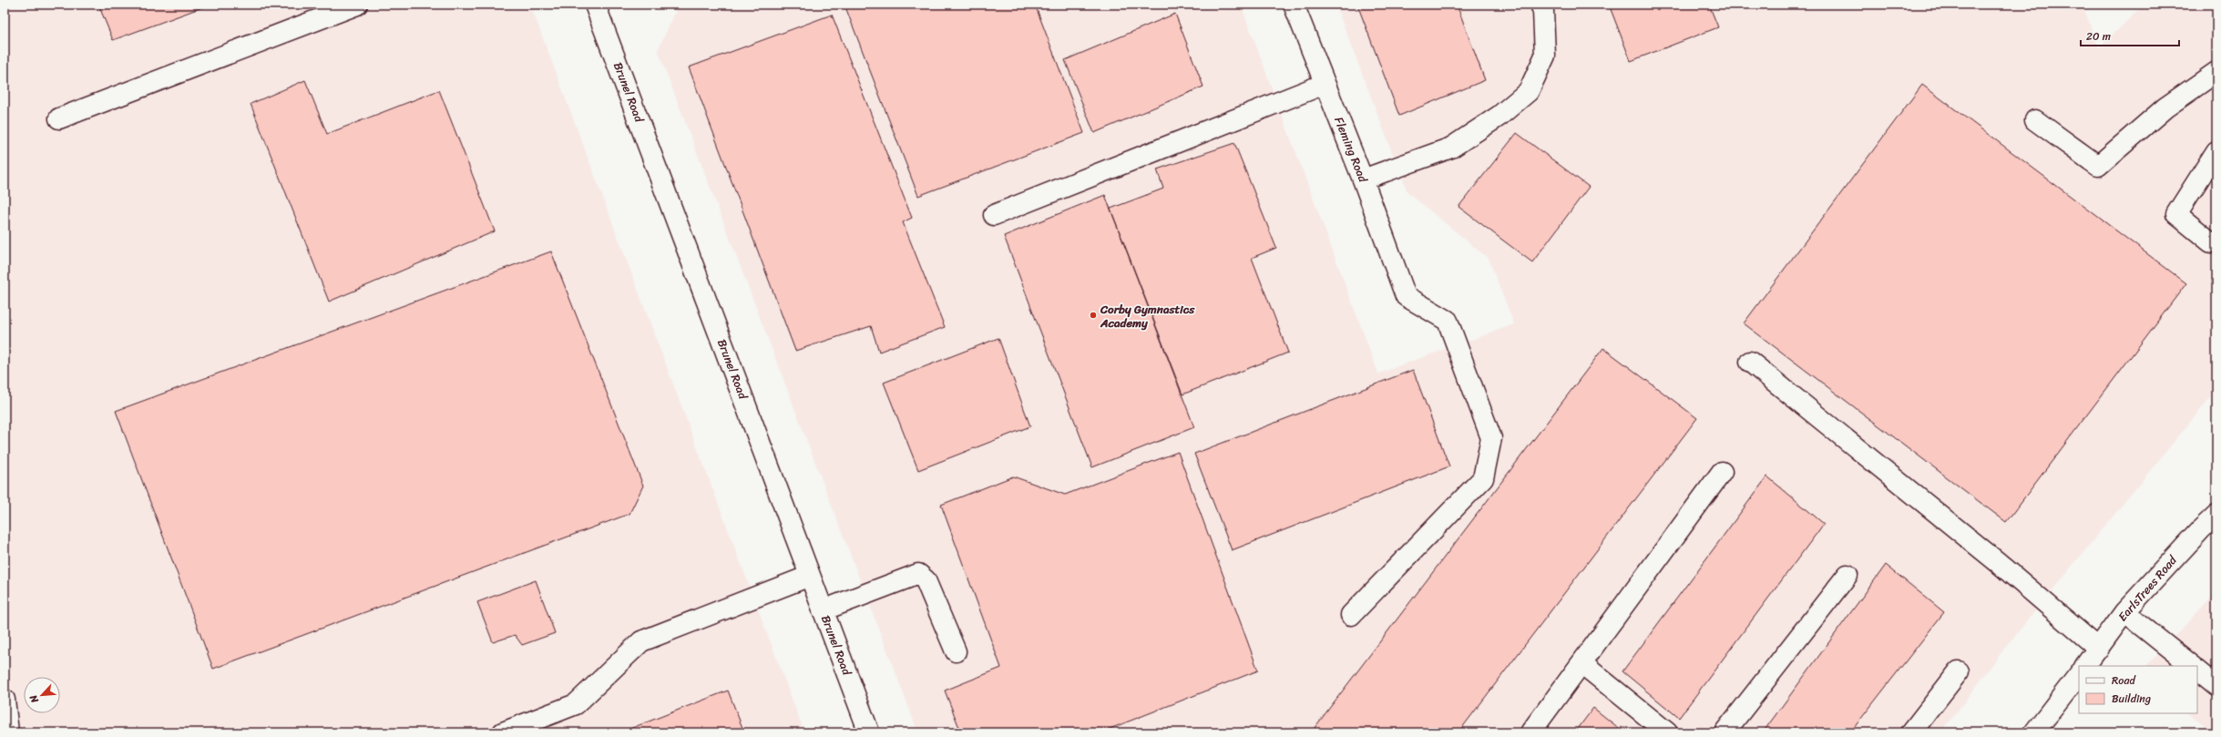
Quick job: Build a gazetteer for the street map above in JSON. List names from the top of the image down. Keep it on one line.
{"streets":{"street":["Brunel Road","Fleming Road","EarlsTrees Road"]},"places":["Corby Gymnastics Academy"],"legend":["Road","Building"],"scale_bar":"20 m","north":"bottom left"}
